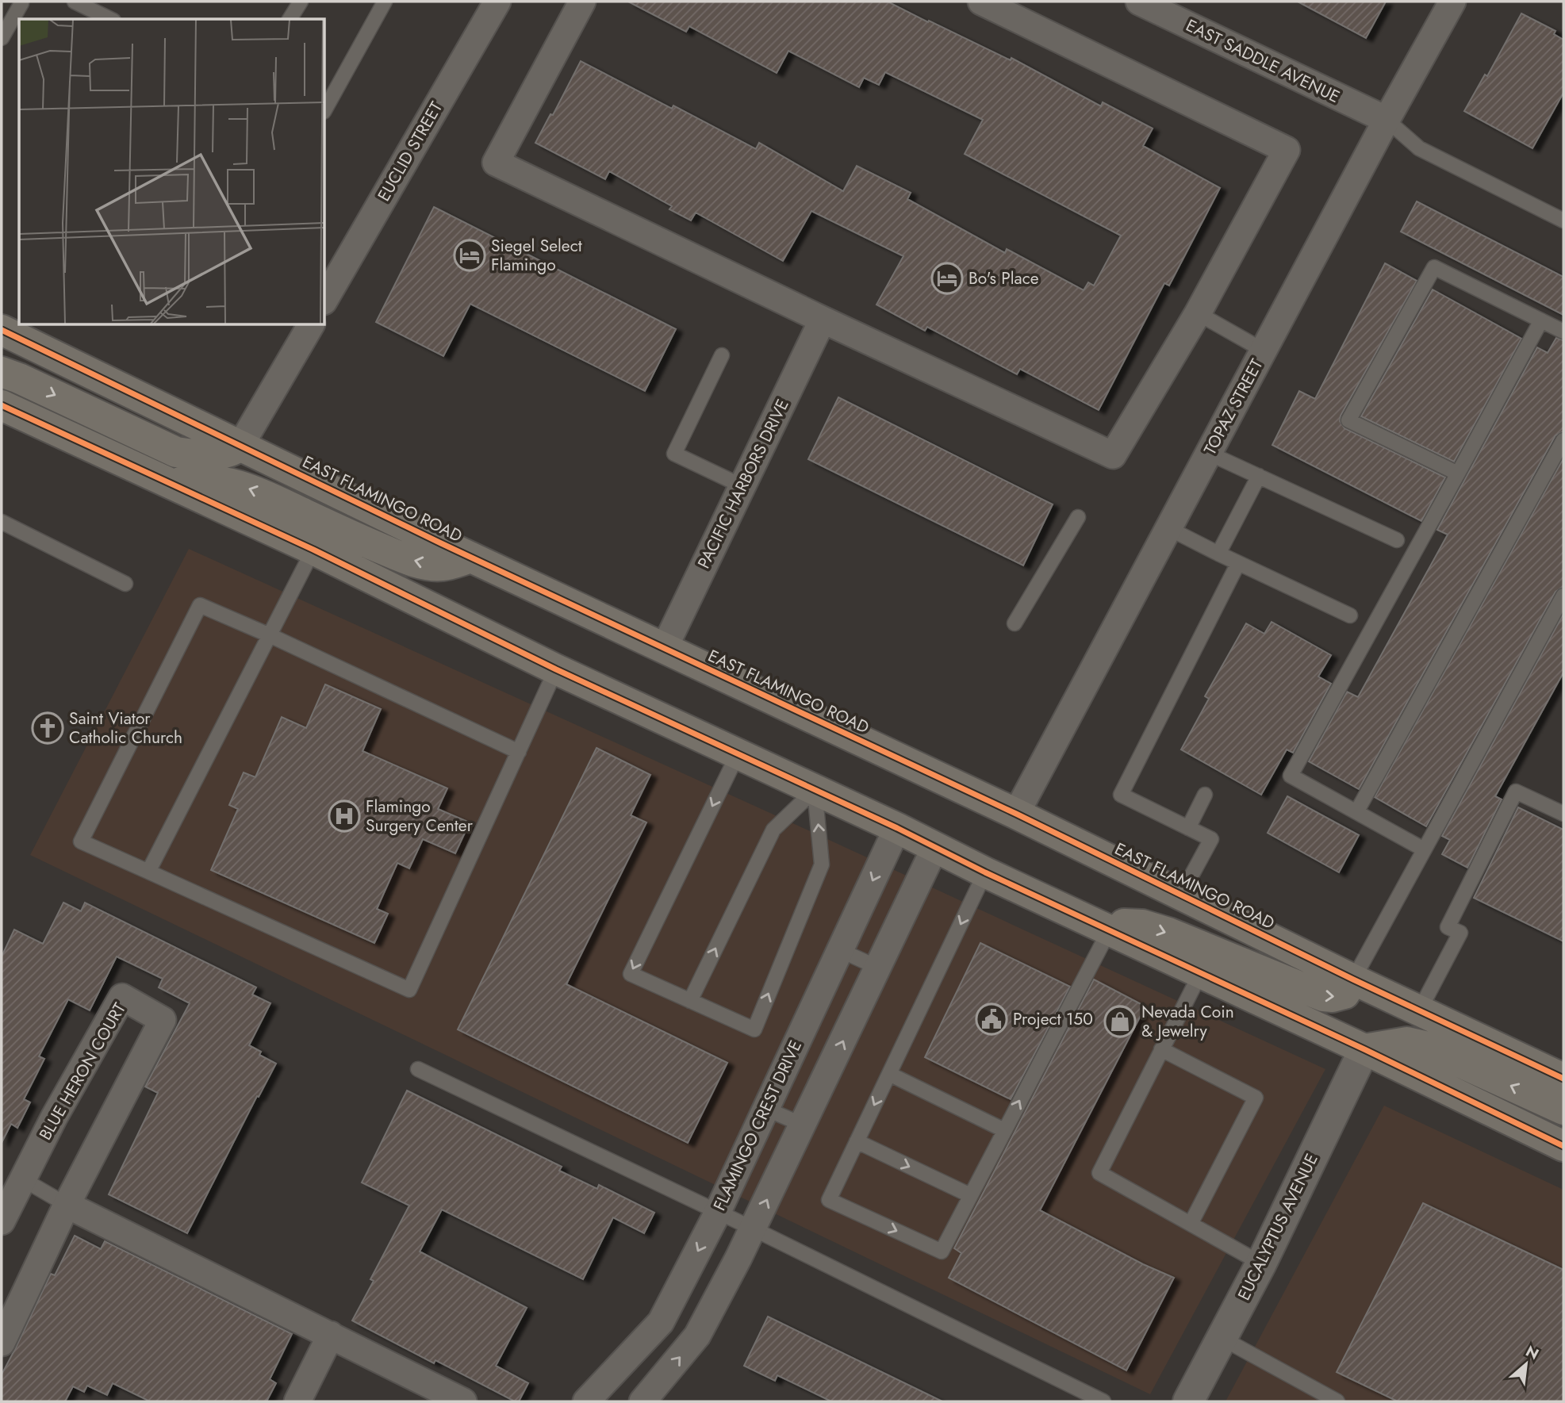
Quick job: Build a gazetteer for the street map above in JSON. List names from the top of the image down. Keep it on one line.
{"streets":{"main road":["EAST FLAMINGO ROAD"],"street":["EAST SADDLE AVENUE","EUCLID STREET","TOPAZ STREET","PACIFIC HARBORS DRIVE","BLUE HERON COURT","FLAMINGO CREST DRIVE","EUCALYPTUS AVENUE"]},"crossings":[["EAST SADDLE AVENUE","TOPAZ STREET"],["TOPAZ STREET","EAST FLAMINGO ROAD"],["PACIFIC HARBORS DRIVE","EAST FLAMINGO ROAD"]],"places":{"hotel":["Siegel Select Flamingo","Bo's Place"],"church":["Saint Viator Catholic Church"],"hospital":["Flamingo Surgery Center"],"public building":["Project 150"],"shop":["Nevada Coin & Jewelry"]},"north":"top right"}
